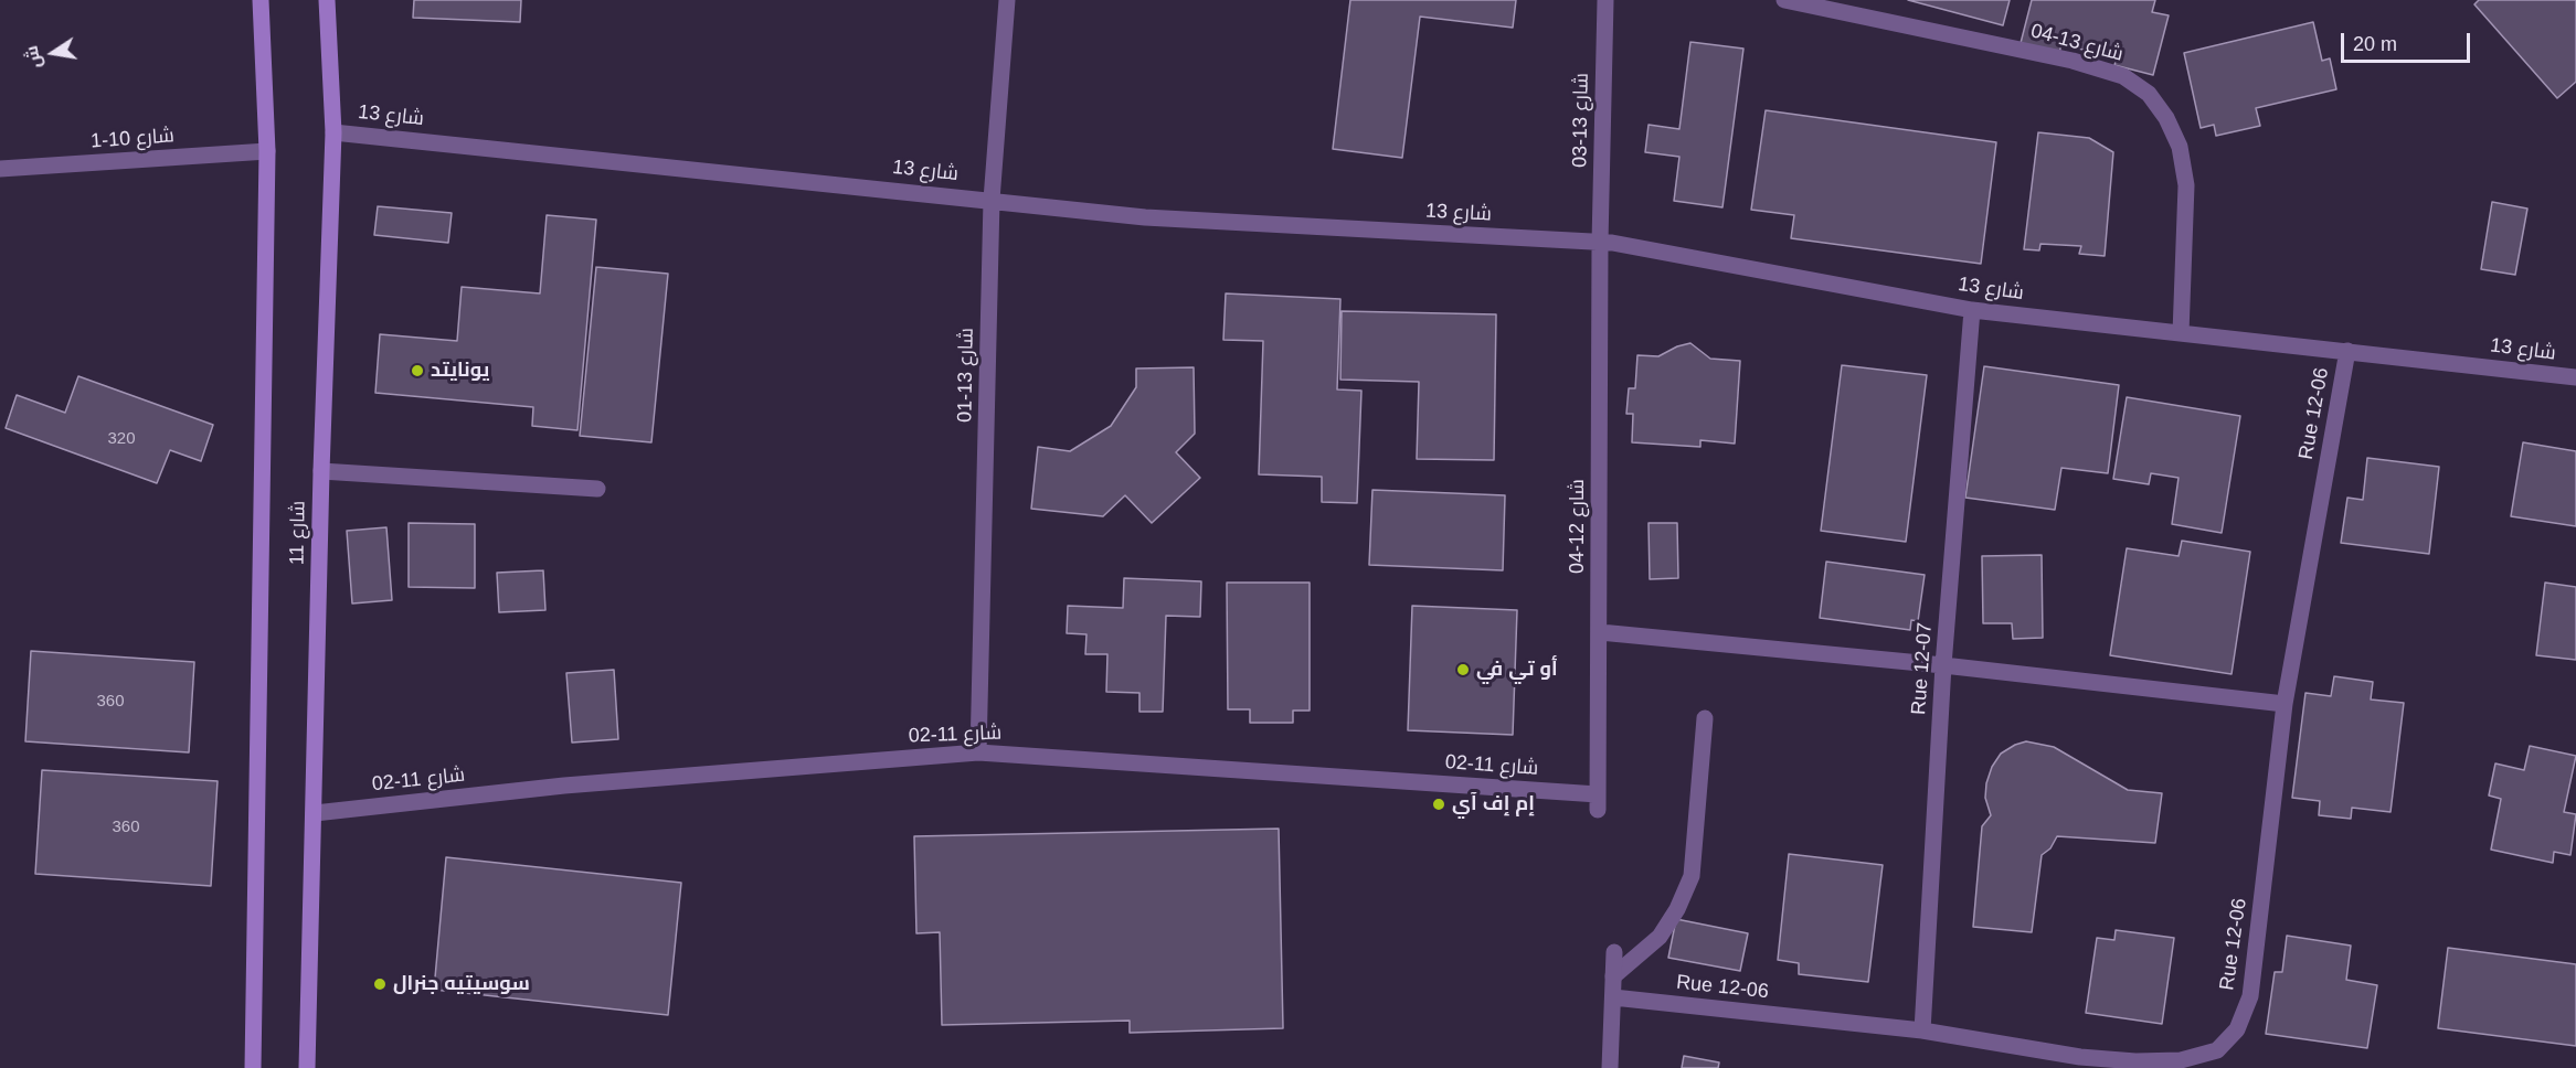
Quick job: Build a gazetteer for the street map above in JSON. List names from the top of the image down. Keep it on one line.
{"streets":{"main road":["شارع 11"],"street":["شارع 13-04","شارع 13","شارع 13-03","شارع 10-1","شارع 13-01","Rue 12-06","شارع 12-04","Rue 12-07","شارع 11-02"]},"crossings":[["شارع 13-04","شارع 13"],["شارع 13","شارع 13-03"],["شارع 13","شارع 13-01"],["شارع 13","Rue 12-06"],["شارع 13","شارع 12-04"],["شارع 13","شارع 11"],["شارع 13","Rue 12-07"],["شارع 13-03","شارع 12-04"],["شارع 10-1","شارع 11"],["شارع 13-01","شارع 11-02"],["Rue 12-06","Rue 12-07"],["شارع 12-04","شارع 11-02"],["شارع 11","شارع 11-02"]],"places":["يونايتد","أو تي في","إم إف آي","سوسيتيه جنرال"],"house_numbers":["320","360","360"],"scale_bar":"20 m","north":"left"}
